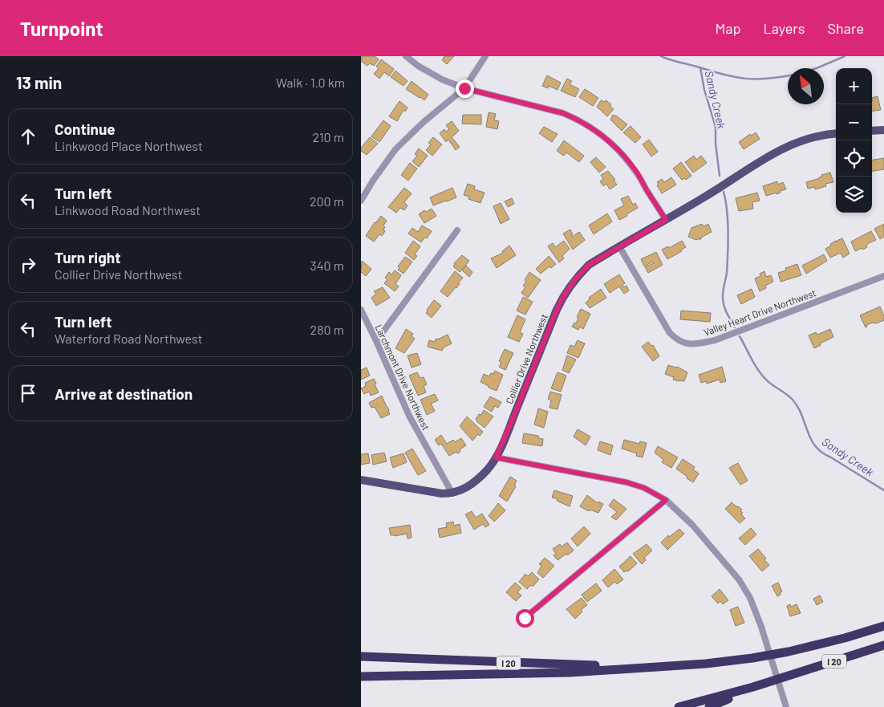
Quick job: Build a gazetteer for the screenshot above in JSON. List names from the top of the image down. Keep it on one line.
{"streets":{"highway":["I 20"],"main road":["Collier Drive Northwest"],"street":["Valley Heart Drive Northwest","Larchmont Drive Northwest"]},"crossings":[["Valley Heart Drive Northwest","Collier Drive Northwest"],["Collier Drive Northwest","Larchmont Drive Northwest"]],"water":["Sandy Creek"],"north":"top left","page":{"header":"Turnpoint","nav":["Map","Layers","Share"],"heading":["13 min","Walk · 1.0 km"],"map_buttons":["+","−"],"list":[["Continue","Linkwood Place Northwest","210 m"],["Turn left","Linkwood Road Northwest","200 m"],["Turn right","Collier Drive Northwest","340 m"],["Turn left","Waterford Road Northwest","280 m"],"Arrive at destination"]}}
